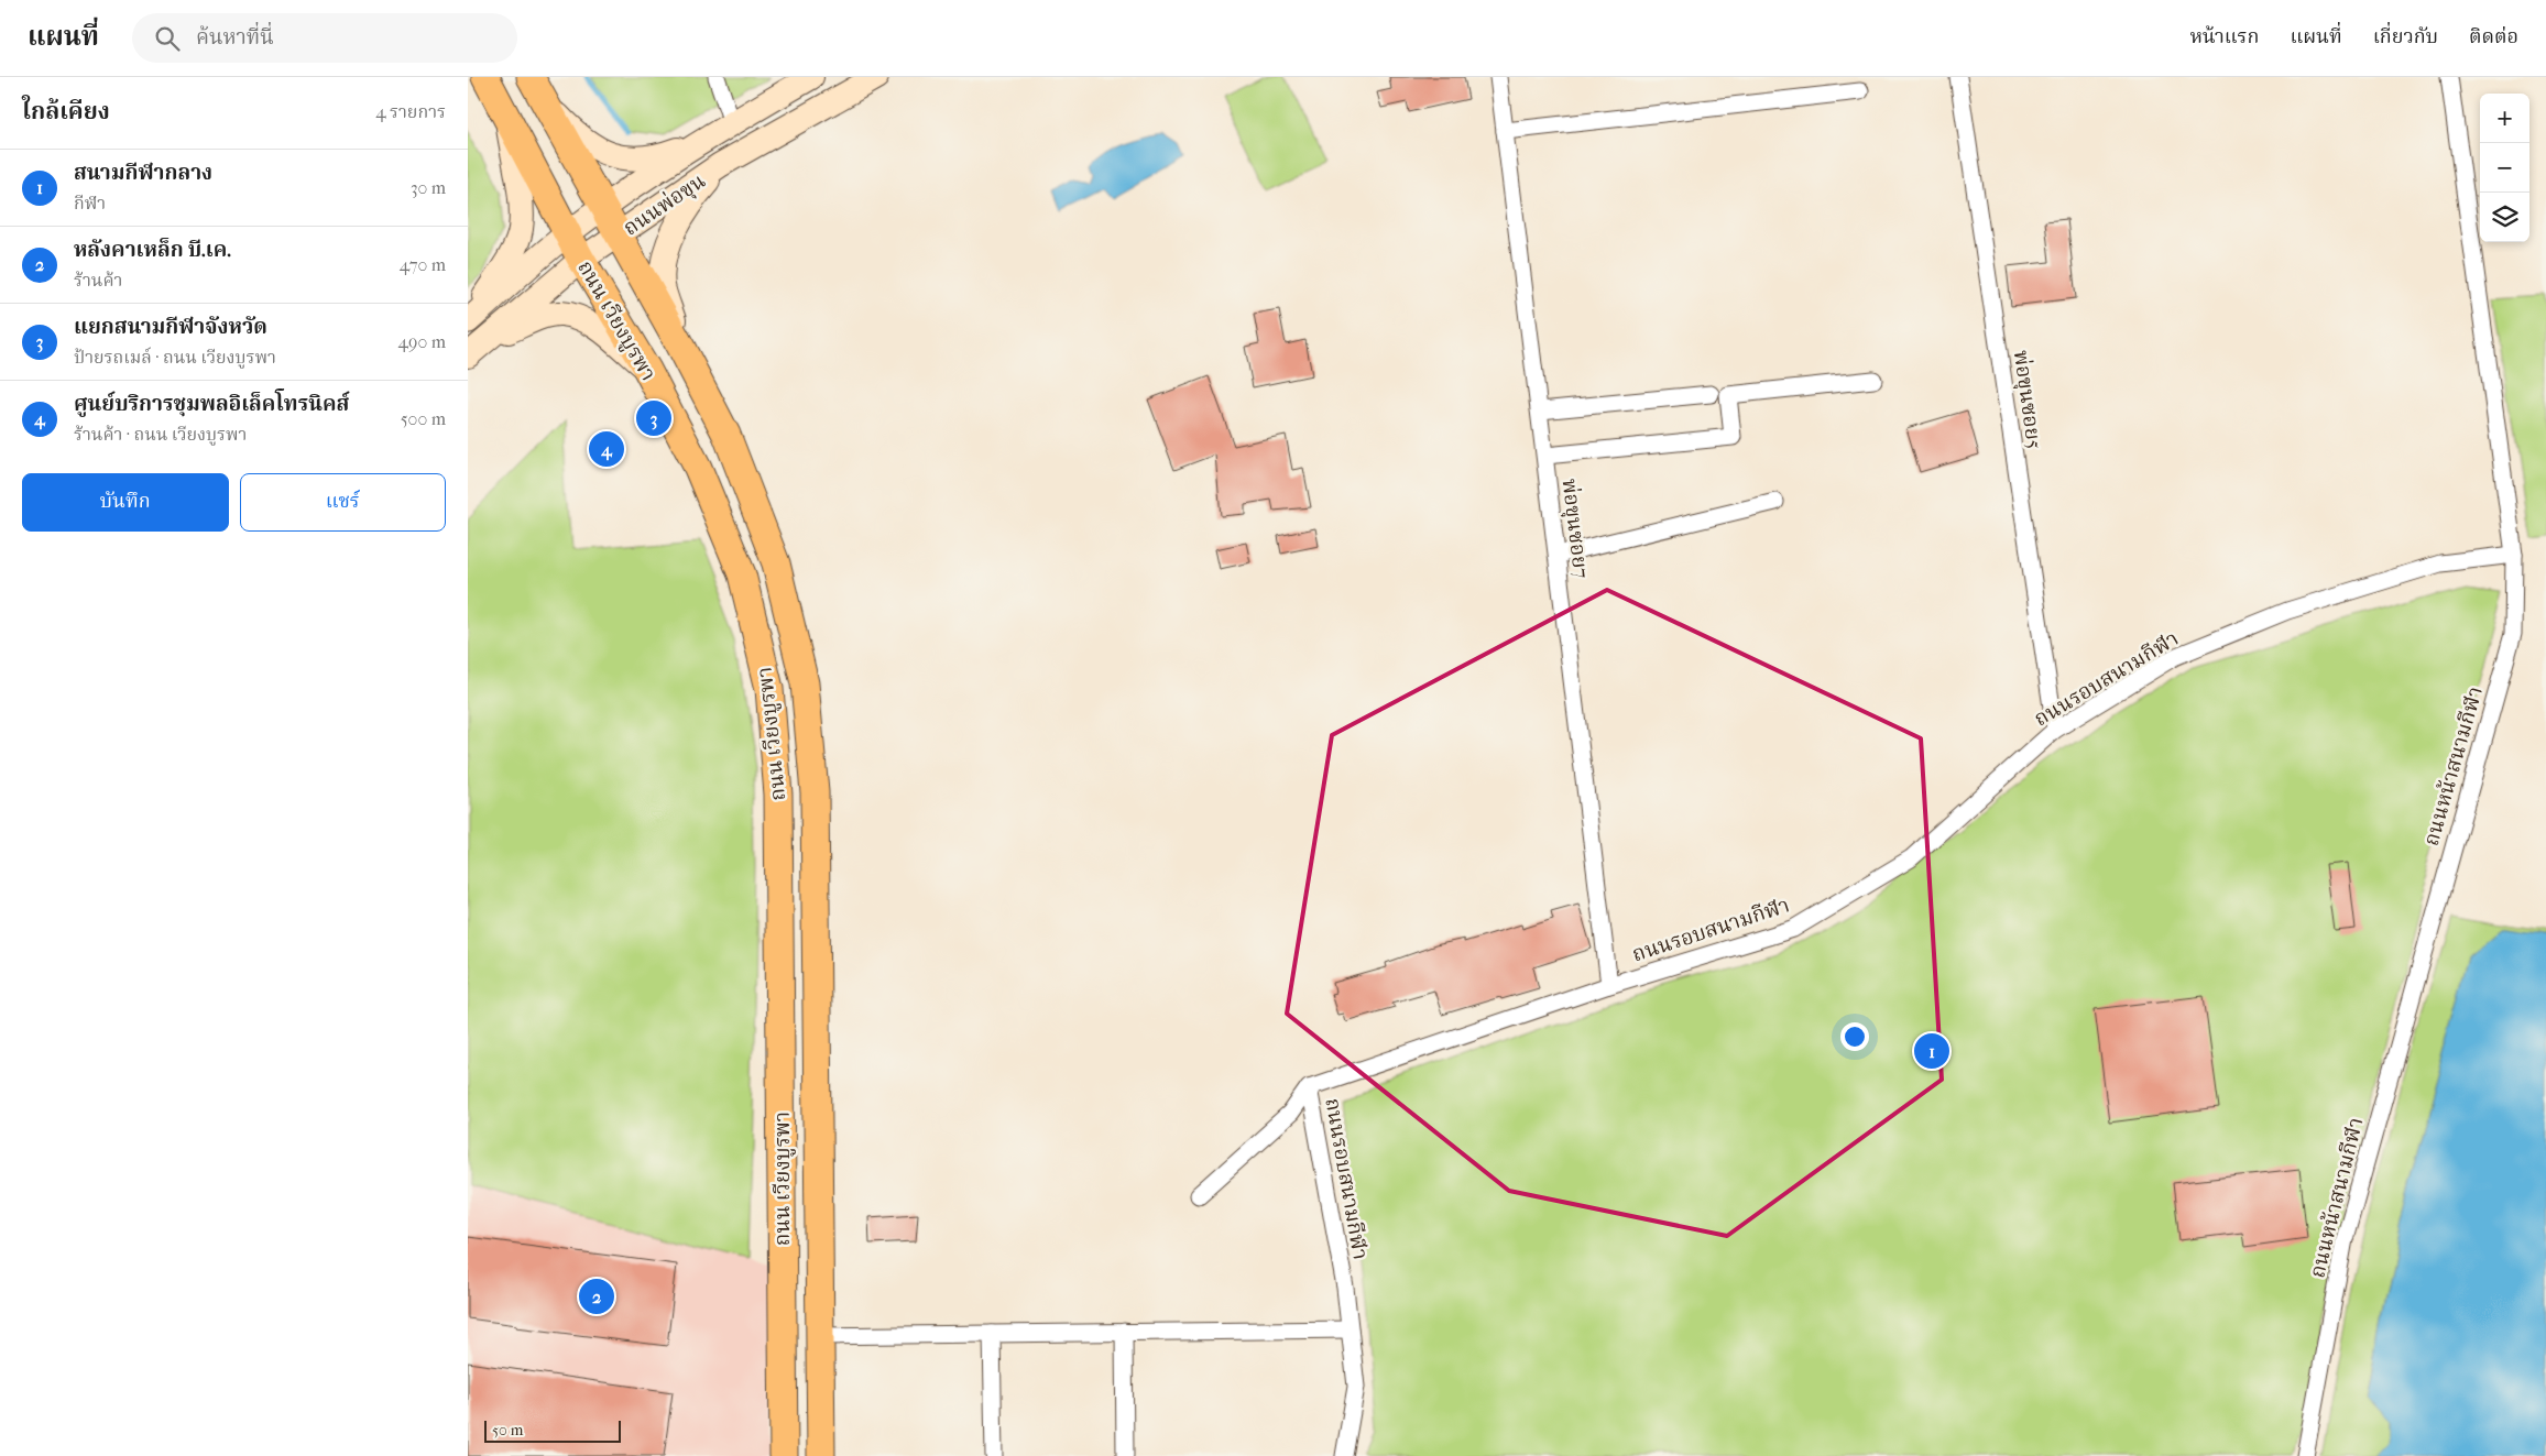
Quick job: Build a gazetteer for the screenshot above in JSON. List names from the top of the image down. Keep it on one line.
{"streets":{"main road":["ถนนพ่อขุน","ถนน เวียงบูรพา"],"street":["พ่อขุนซอย5","พ่อขุนซอย7","ถนนรอบสนามกีฬา","ถนนหน้าสนามกีฬา"]},"crossings":[["ถนนพ่อขุน","ถนน เวียงบูรพา"],["พ่อขุนซอย5","ถนนรอบสนามกีฬา"],["พ่อขุนซอย7","ถนนรอบสนามกีฬา"],["ถนนรอบสนามกีฬา","ถนนหน้าสนามกีฬา"]],"scale_bar":"50 m","page":{"header":"แผนที่","search":"ค้นหาที่นี่","nav":["หน้าแรก","แผนที่","เกี่ยวกับ","ติดต่อ"],"heading":["ใกล้เคียง","4 รายการ"],"map_buttons":["+","−"],"list":[{"mark":"1","name":"สนามกีฬากลาง","note":"กีฬา","value":"30 m"},{"mark":"2","name":"หลังคาเหล็ก บี.เค.","note":"ร้านค้า","value":"470 m"},{"mark":"3","name":"แยกสนามกีฬาจังหวัด","note":"ป้ายรถเมล์ · ถนน เวียงบูรพา","value":"490 m"},{"mark":"4","name":"ศูนย์บริการชุมพลอิเล็คโทรนิคส์","note":"ร้านค้า · ถนน เวียงบูรพา","value":"500 m"}],"pins":["3","4","1","2"],"buttons":["บันทึก","แชร์"],"scale":"50 m"}}
